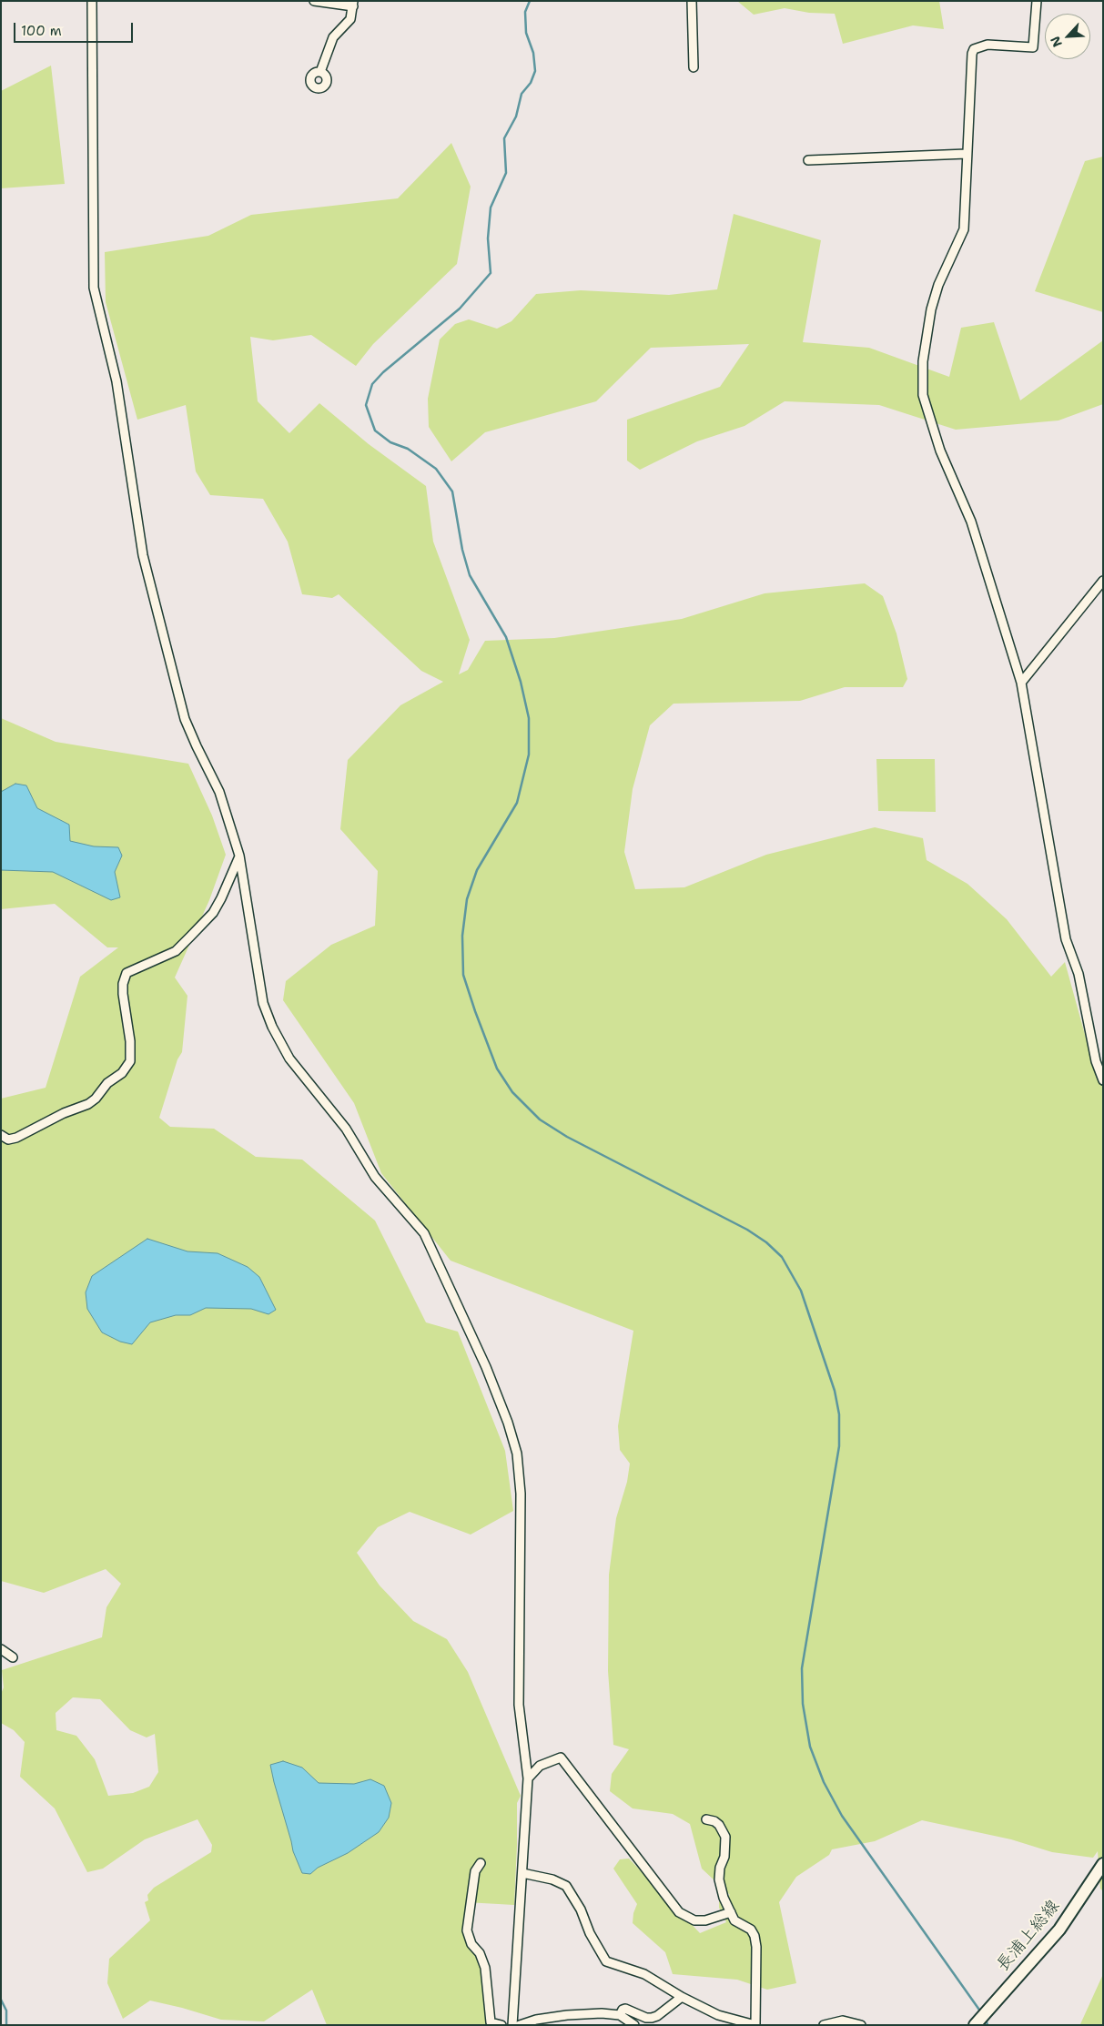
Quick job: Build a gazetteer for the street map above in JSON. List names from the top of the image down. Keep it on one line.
{"streets":{"main road":["長浦上総線"]},"scale_bar":"100 m","north":"bottom left"}
